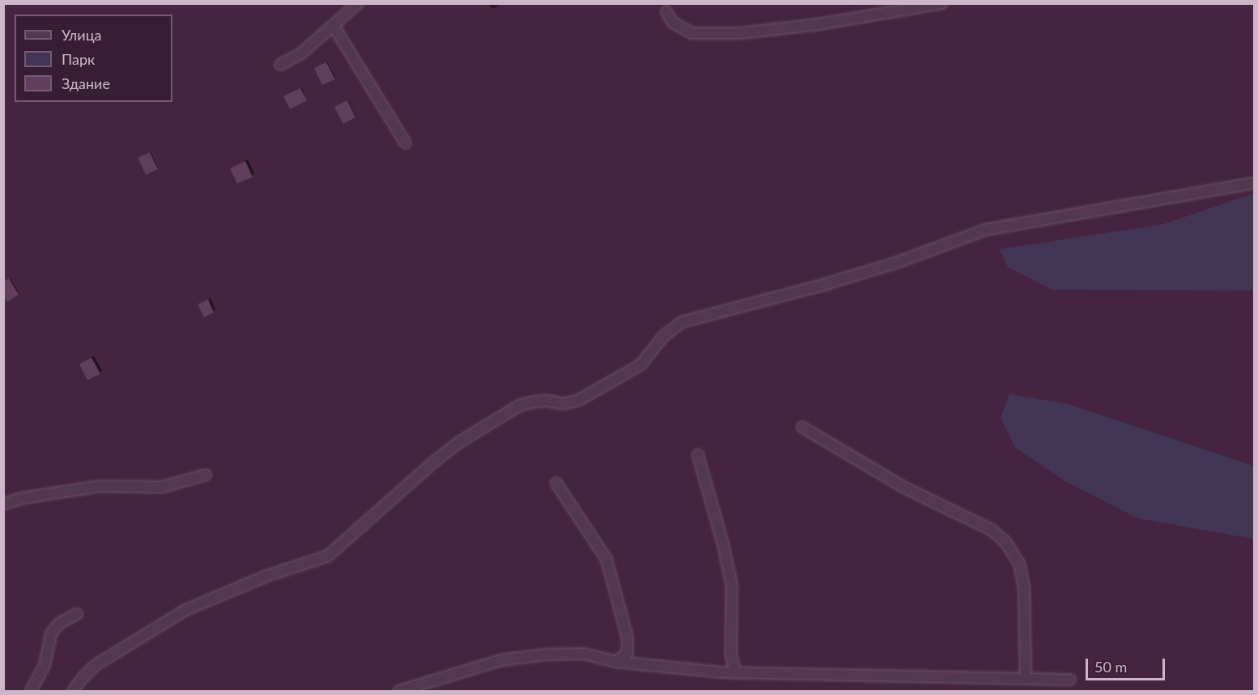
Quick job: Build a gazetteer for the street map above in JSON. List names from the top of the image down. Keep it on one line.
{"legend":["Улица","Парк","Здание"],"scale_bar":"50 m"}
